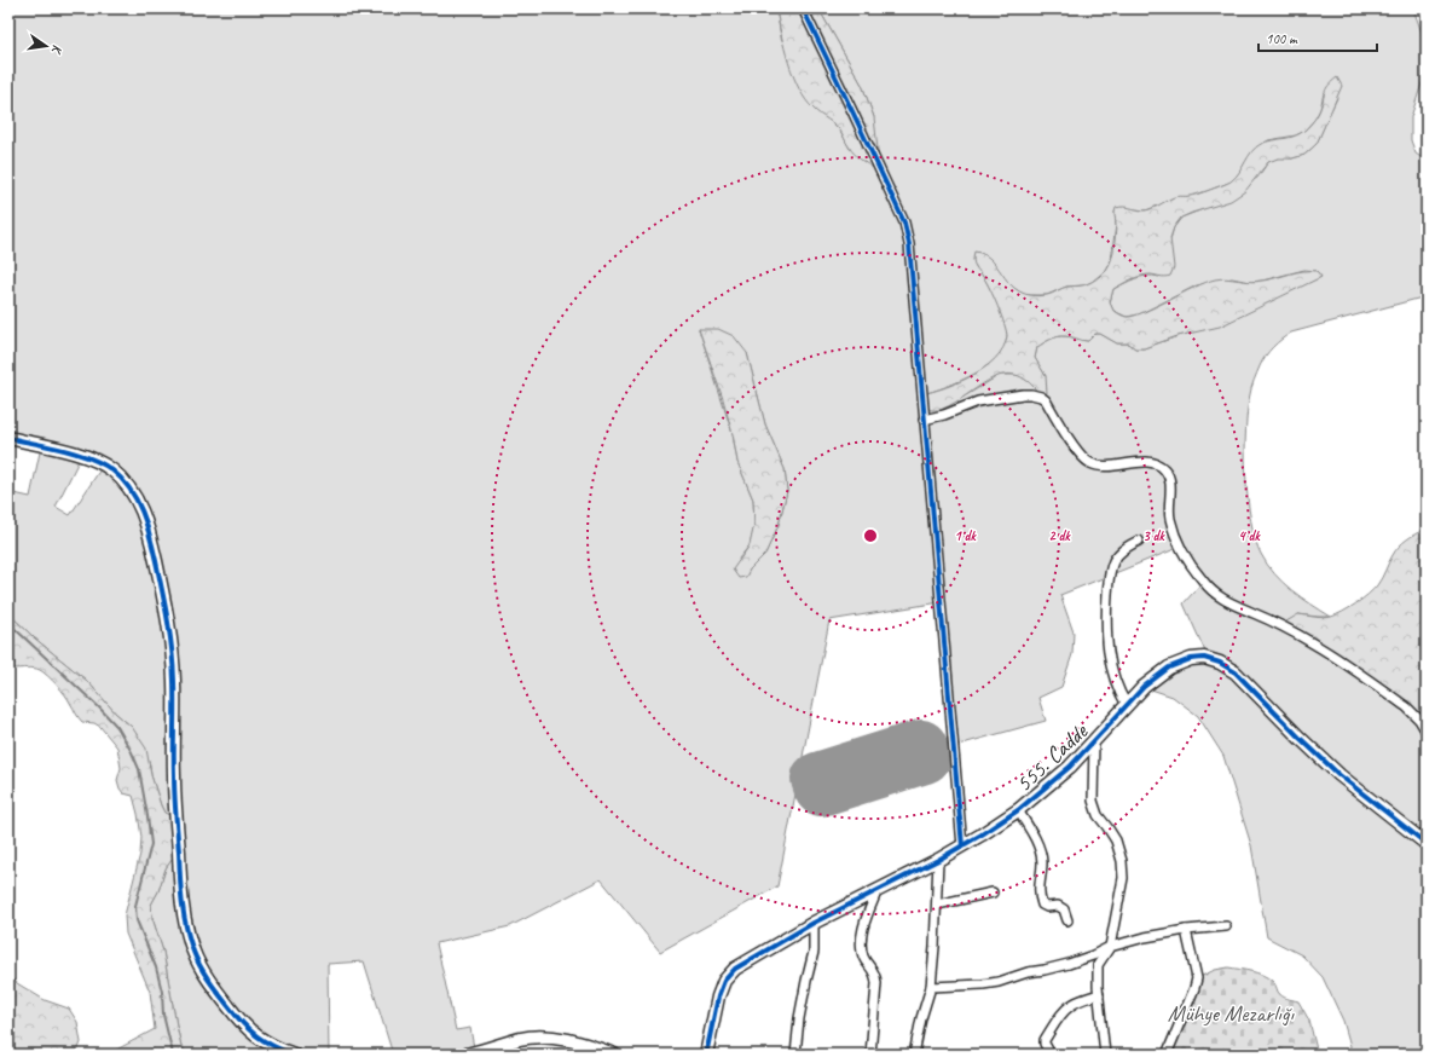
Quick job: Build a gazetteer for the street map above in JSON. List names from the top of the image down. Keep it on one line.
{"streets":{"street":["555. Cadde"]},"parks":["Mühye Mezarlığı"],"scale_bar":"100 m","north":"right","rings":["1 dk","2 dk","3 dk","4 dk"]}
